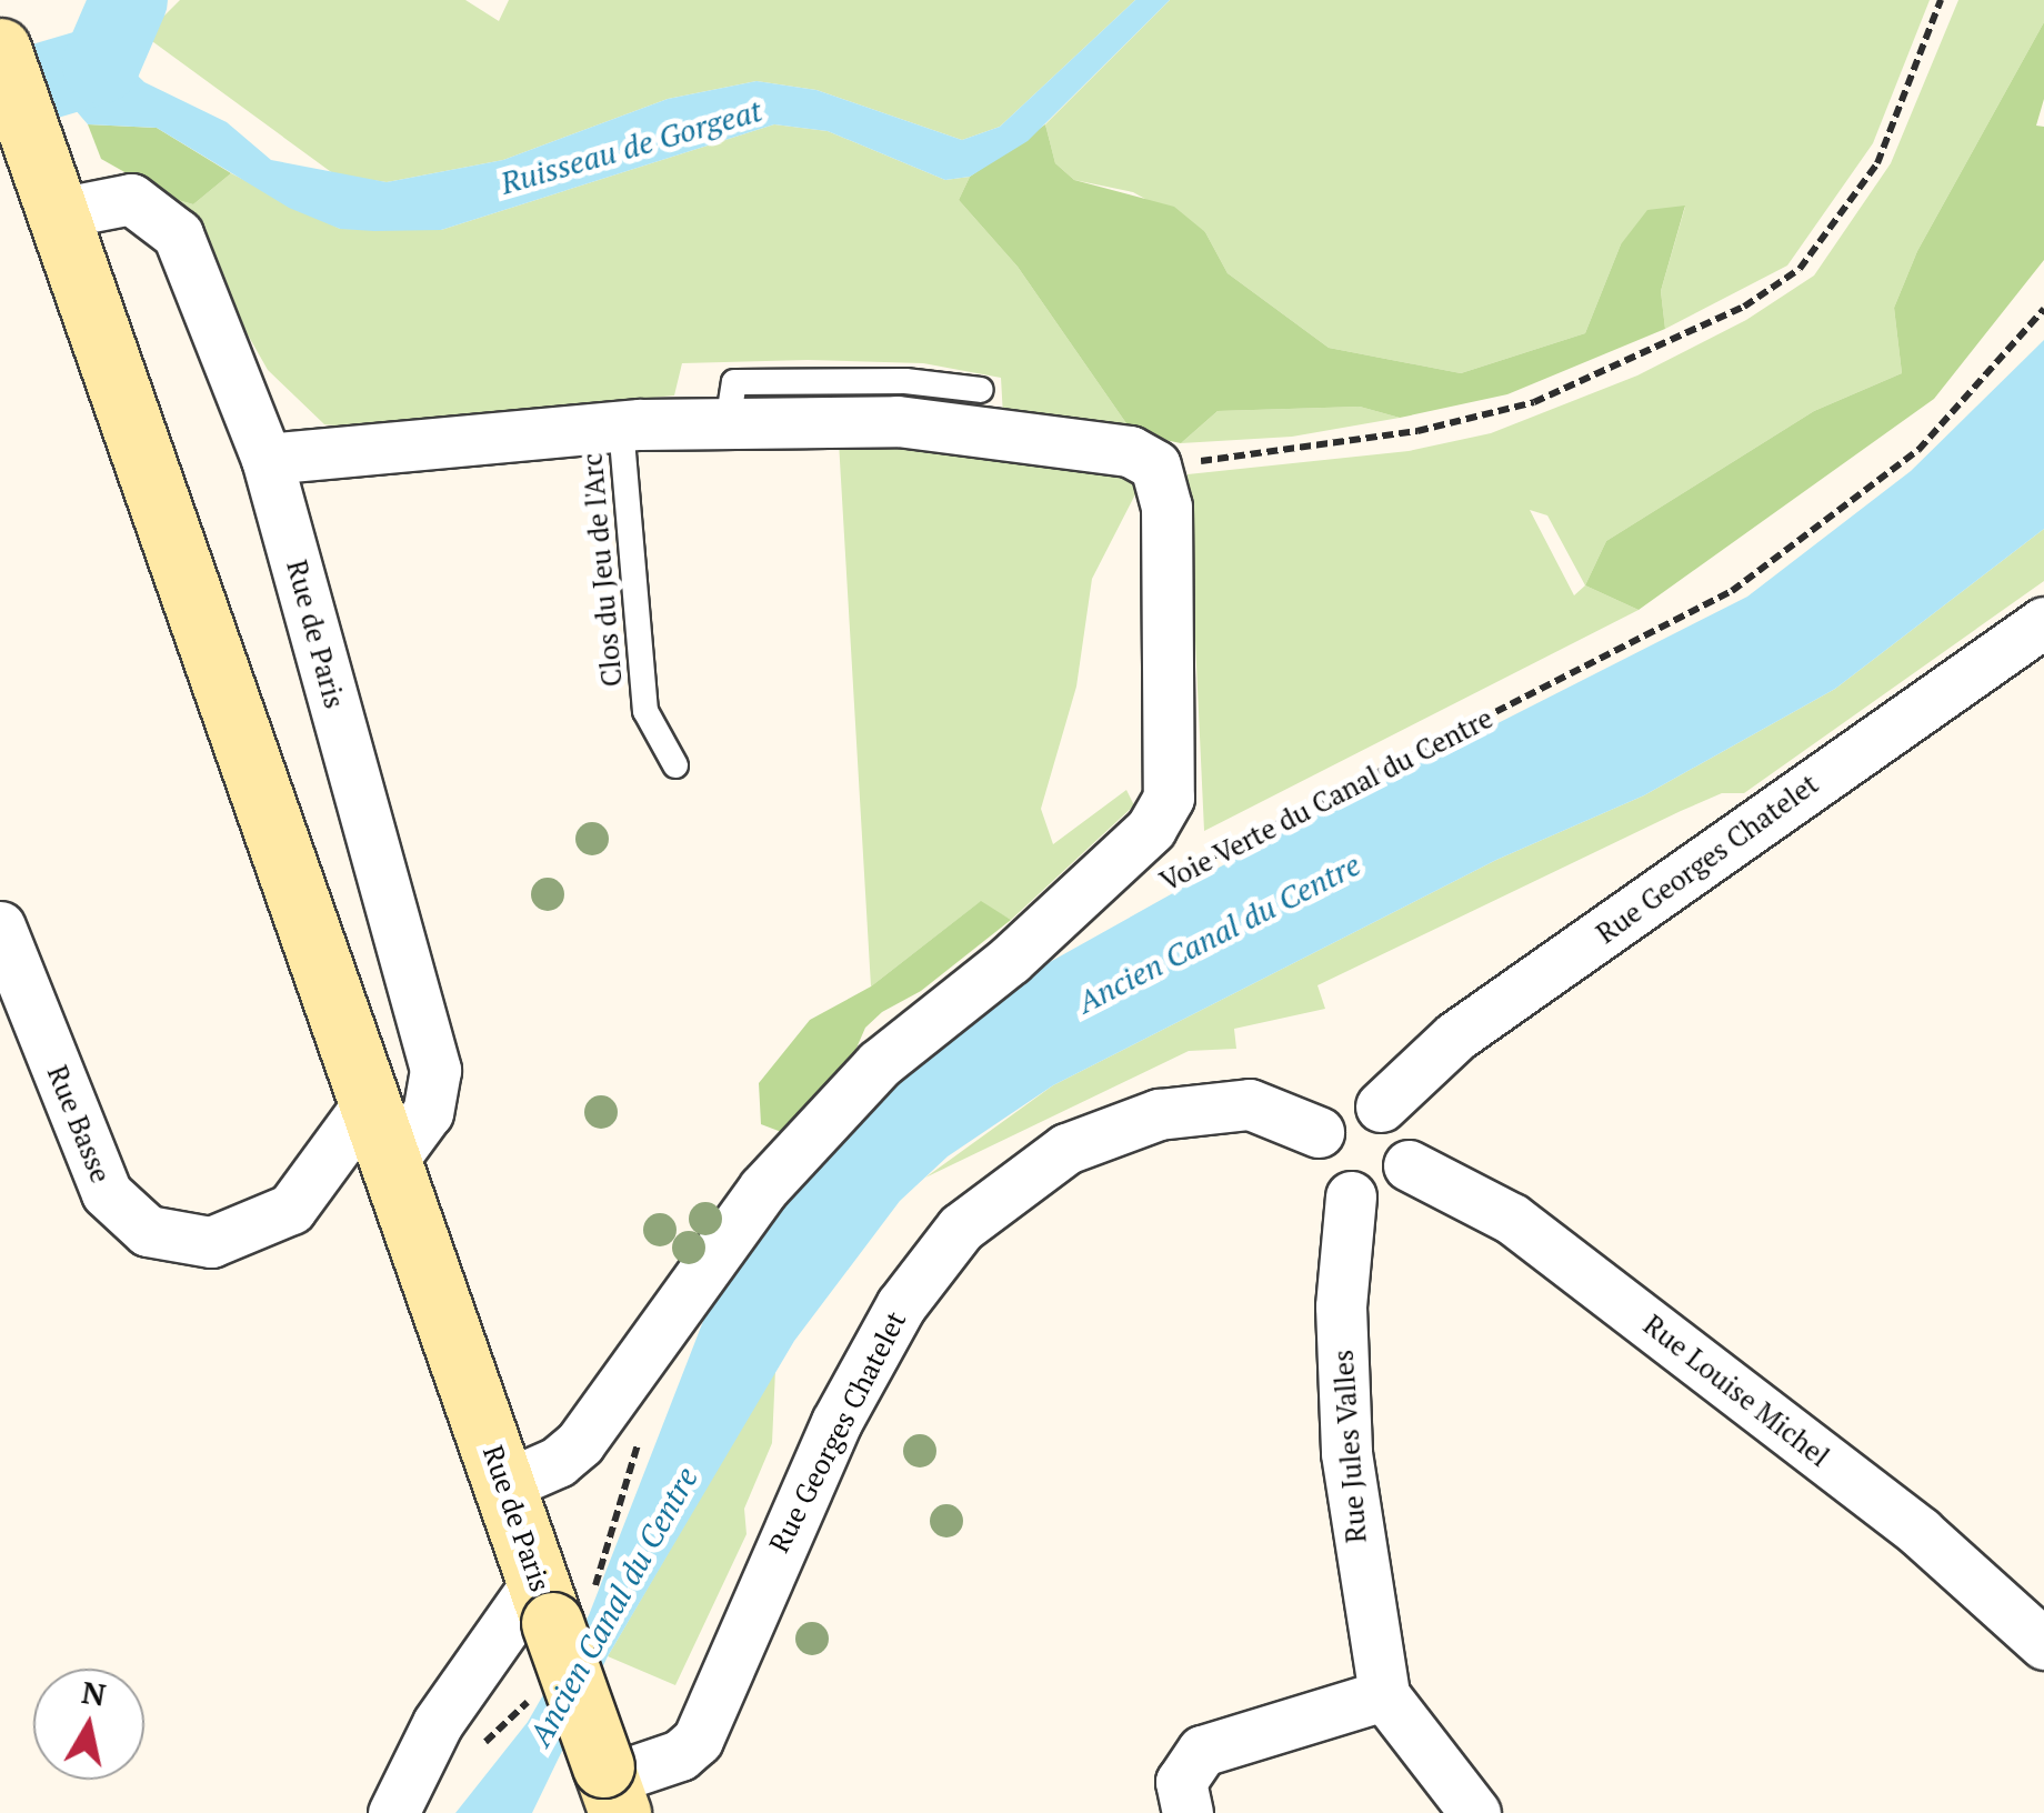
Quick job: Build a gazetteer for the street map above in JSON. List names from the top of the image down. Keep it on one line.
{"streets":{"main road":["Rue de Paris"],"street":["Rue Georges Chatelet","Rue Basse","Rue Louise Michel","Rue Jules Valles"],"lane":["Clos du Jeu de l'Arc"],"path":["Voie Verte du Canal du Centre"]},"crossings":[["Rue de Paris","Rue Georges Chatelet"],["Rue de Paris","Rue Basse"],["Rue Georges Chatelet","Rue Louise Michel"],["Rue Georges Chatelet","Rue Jules Valles"],["Rue Louise Michel","Rue Jules Valles"]],"water":["Ruisseau de Gorgeat","Ancien Canal du Centre"],"north":"top"}
